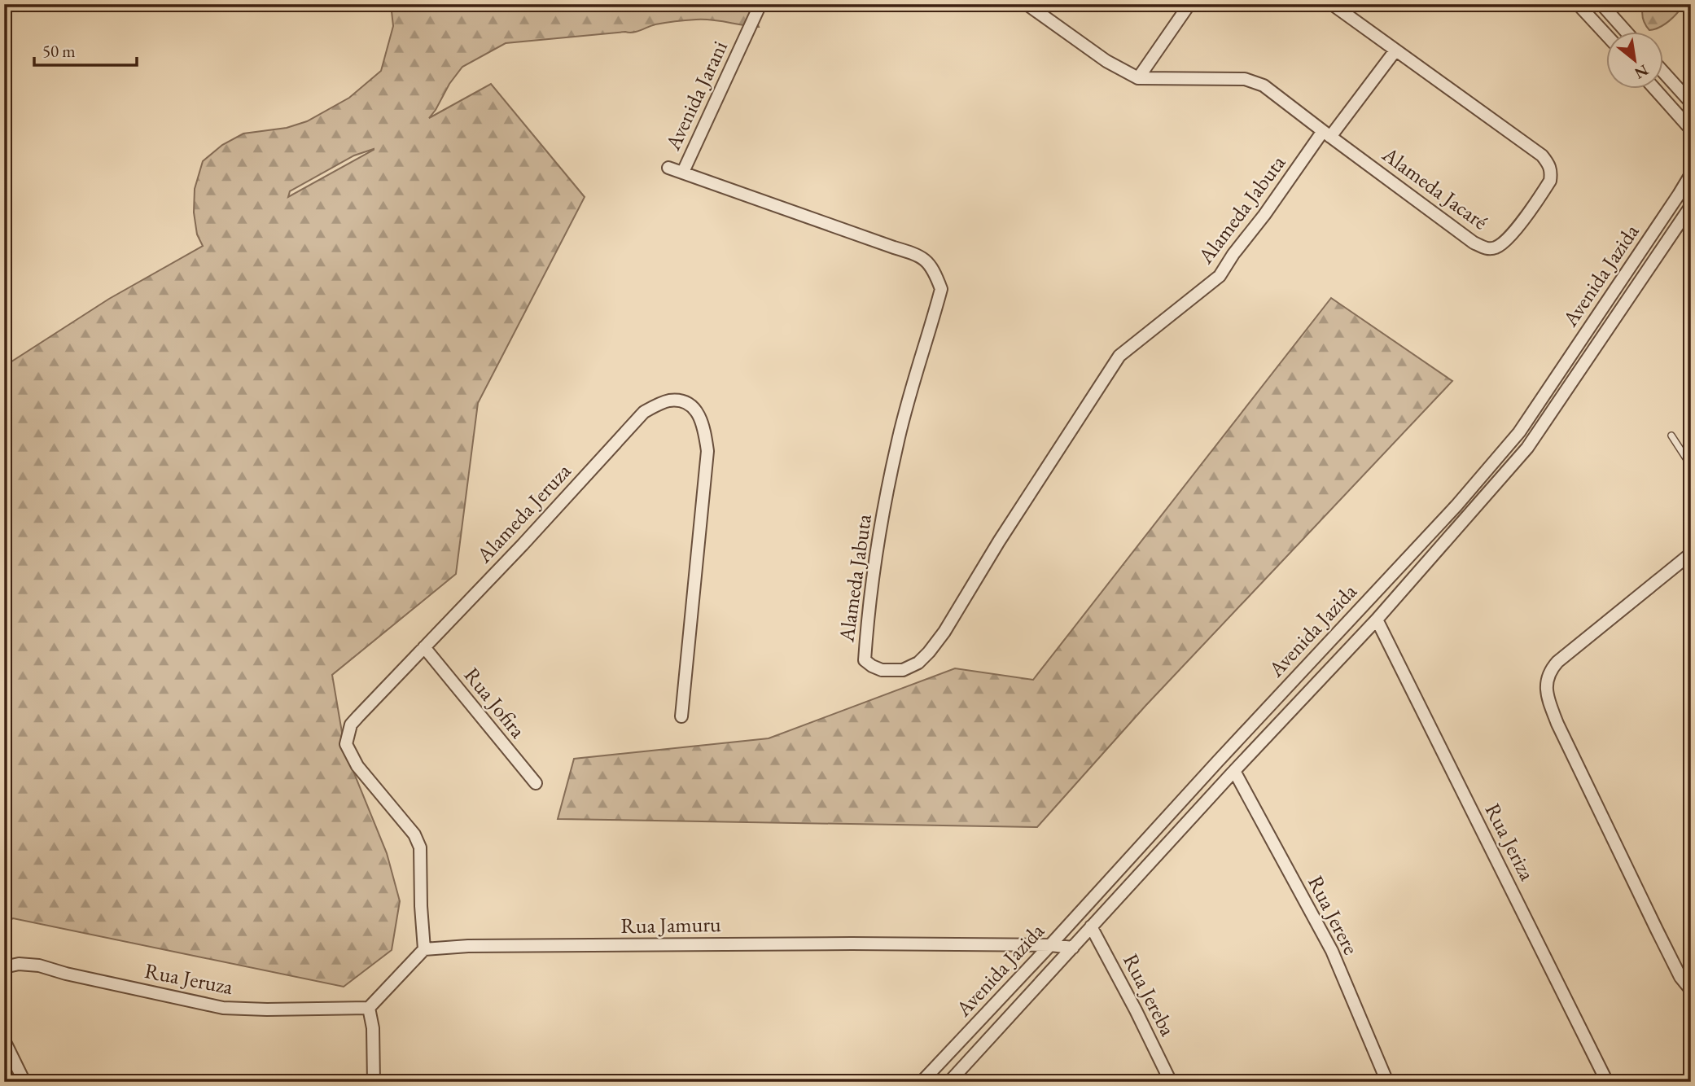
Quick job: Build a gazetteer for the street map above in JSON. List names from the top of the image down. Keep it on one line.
{"streets":{"street":["Avenida Jarani","Alameda Jacaré","Alameda Jabuta","Avenida Jazida","Alameda Jeruza","Rua Jofira","Rua Jeriza","Rua Jerere","Rua Jamuru","Rua Jeruza","Rua Jereba"]},"crossings":[["Avenida Jarani","Alameda Jabuta"],["Alameda Jacaré","Alameda Jabuta"],["Avenida Jazida","Rua Jeriza"],["Avenida Jazida","Rua Jerere"],["Avenida Jazida","Rua Jamuru"],["Avenida Jazida","Rua Jereba"],["Alameda Jeruza","Rua Jofira"],["Alameda Jeruza","Rua Jamuru"]],"scale_bar":"50 m","north":"bottom right"}
